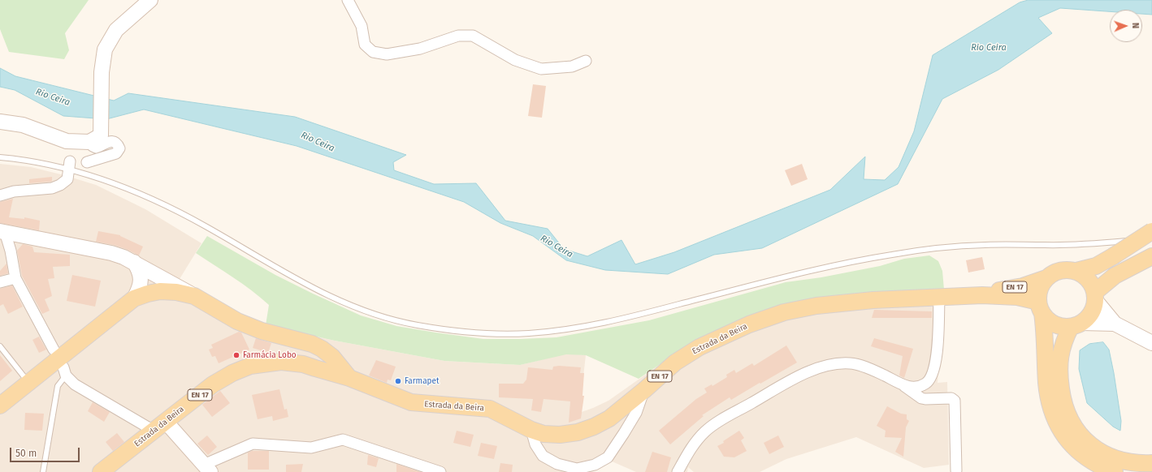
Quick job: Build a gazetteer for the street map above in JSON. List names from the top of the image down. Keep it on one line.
{"streets":{"main road":["EN 17","Estrada da Beira"]},"crossings":[["EN 17","Estrada da Beira"]],"water":["Rio Ceira"],"places":["Farmácia Lobo","Farmapet"],"scale_bar":"50 m","north":"right"}
